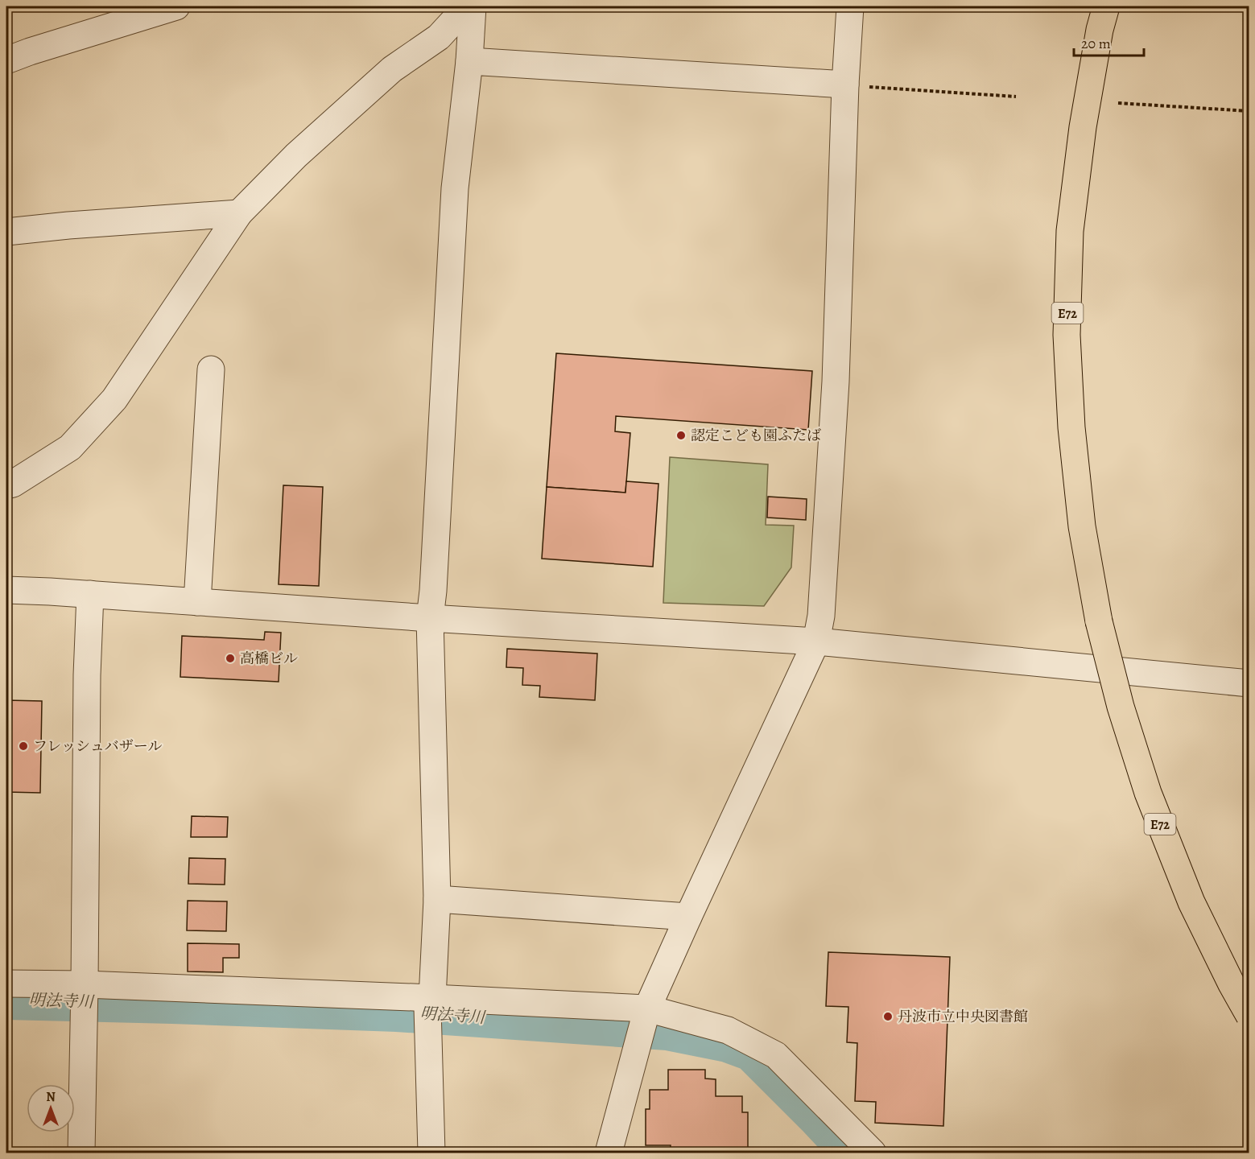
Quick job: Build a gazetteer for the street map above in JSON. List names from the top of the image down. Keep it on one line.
{"streets":{"highway":["E72"]},"water":["明法寺川"],"places":["認定こども園ふたば","高橋ビル","フレッシュバザール","丹波市立中央図書館"],"scale_bar":"20 m","north":"top"}
